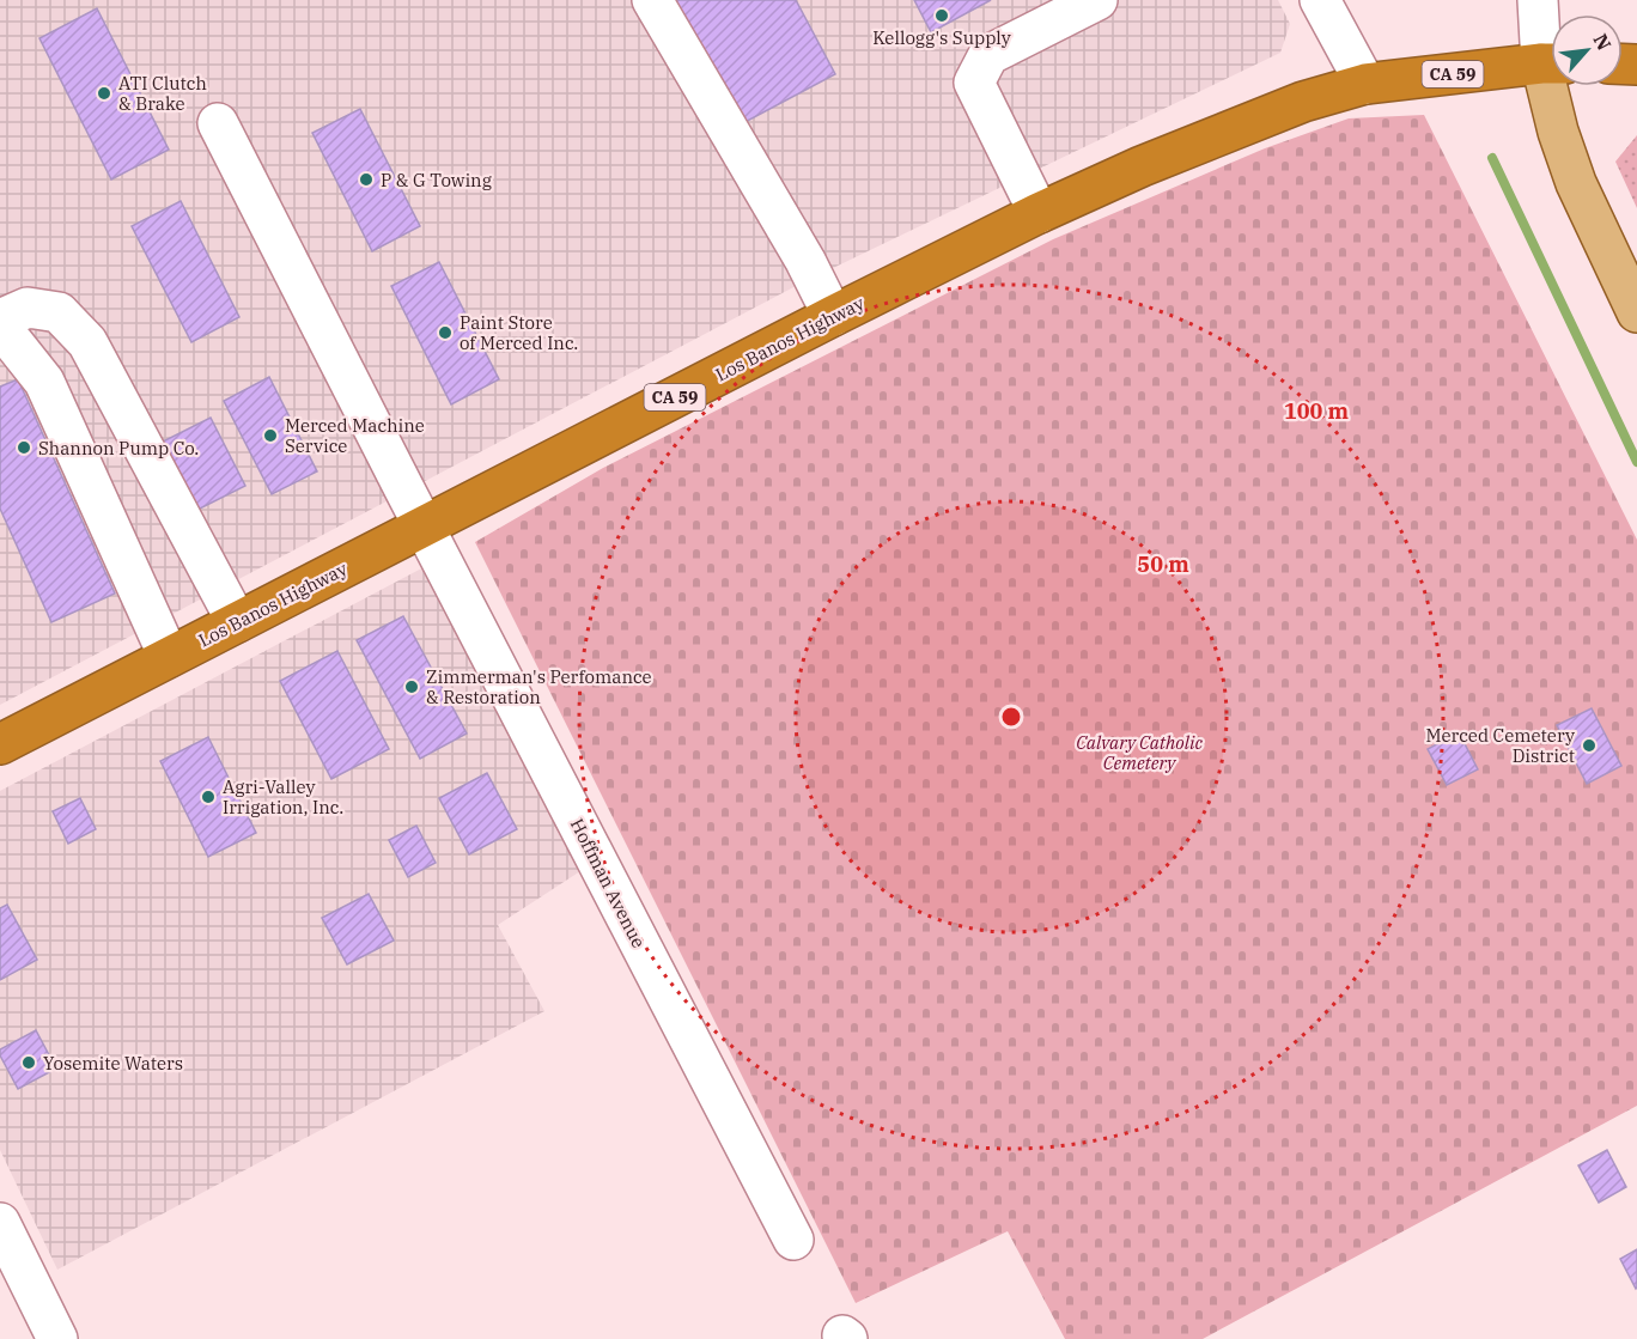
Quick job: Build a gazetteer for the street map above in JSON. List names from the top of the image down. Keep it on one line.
{"streets":{"highway":["CA 59","Los Banos Highway"],"street":["Hoffman Avenue"]},"crossings":[["CA 59","Los Banos Highway"],["Los Banos Highway","Hoffman Avenue"]],"parks":["Calvary Catholic Cemetery"],"places":["Kellogg's Supply","ATI Clutch & Brake","P & G Towing","Paint Store of Merced Inc.","Merced Machine Service","Shannon Pump Co.","Zimmerman's Perfomance & Restoration","Merced Cemetery District","Agri-Valley Irrigation, Inc.","Yosemite Waters"],"north":"top right","rings":["100 m","50 m"]}
